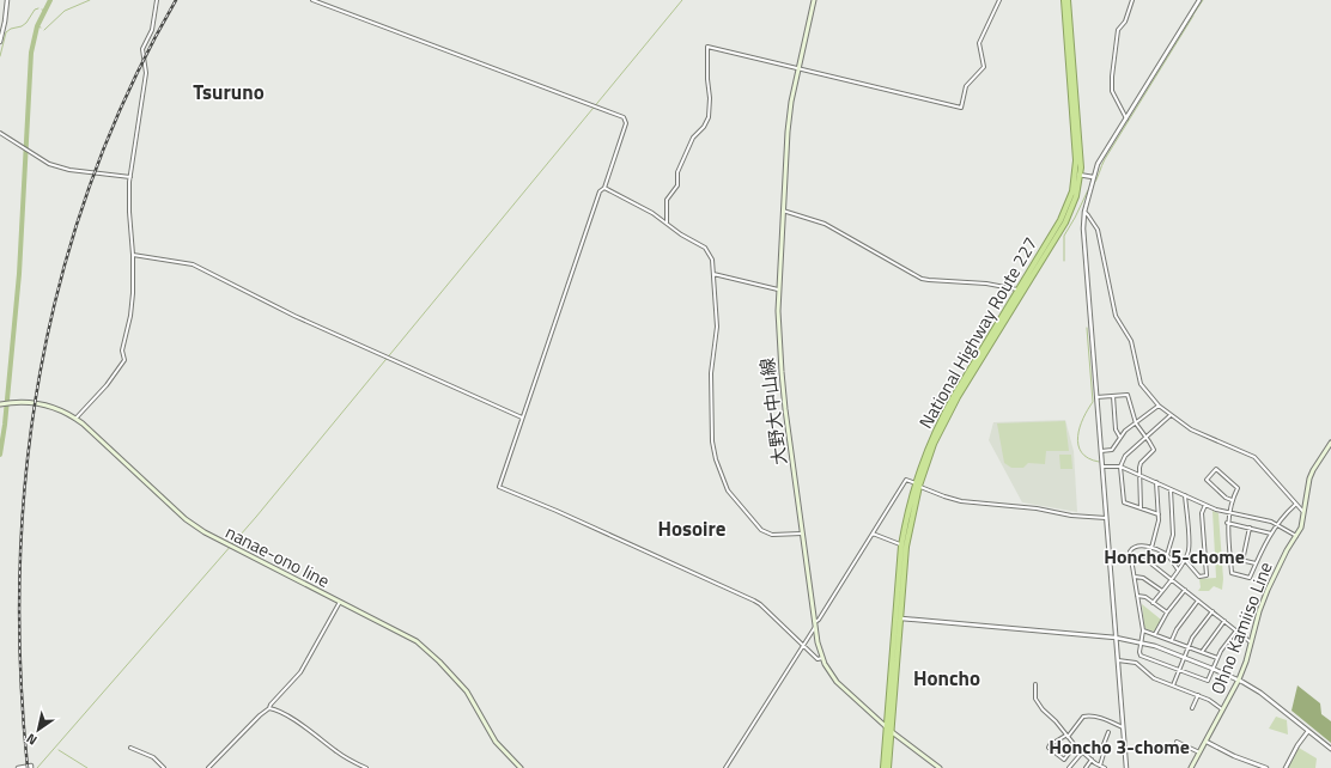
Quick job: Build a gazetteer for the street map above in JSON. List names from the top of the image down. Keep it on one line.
{"streets":{"highway":["National Highway Route 227"],"main road":["大野大中山線","nanae-ono line","Ohno Kamiiso Line"]},"crossings":[["National Highway Route 227","大野大中山線"]],"districts":["Tsuruno","Hosoire","Honcho 5-chome","Honcho","Honcho 3-chome"],"north":"bottom left"}
